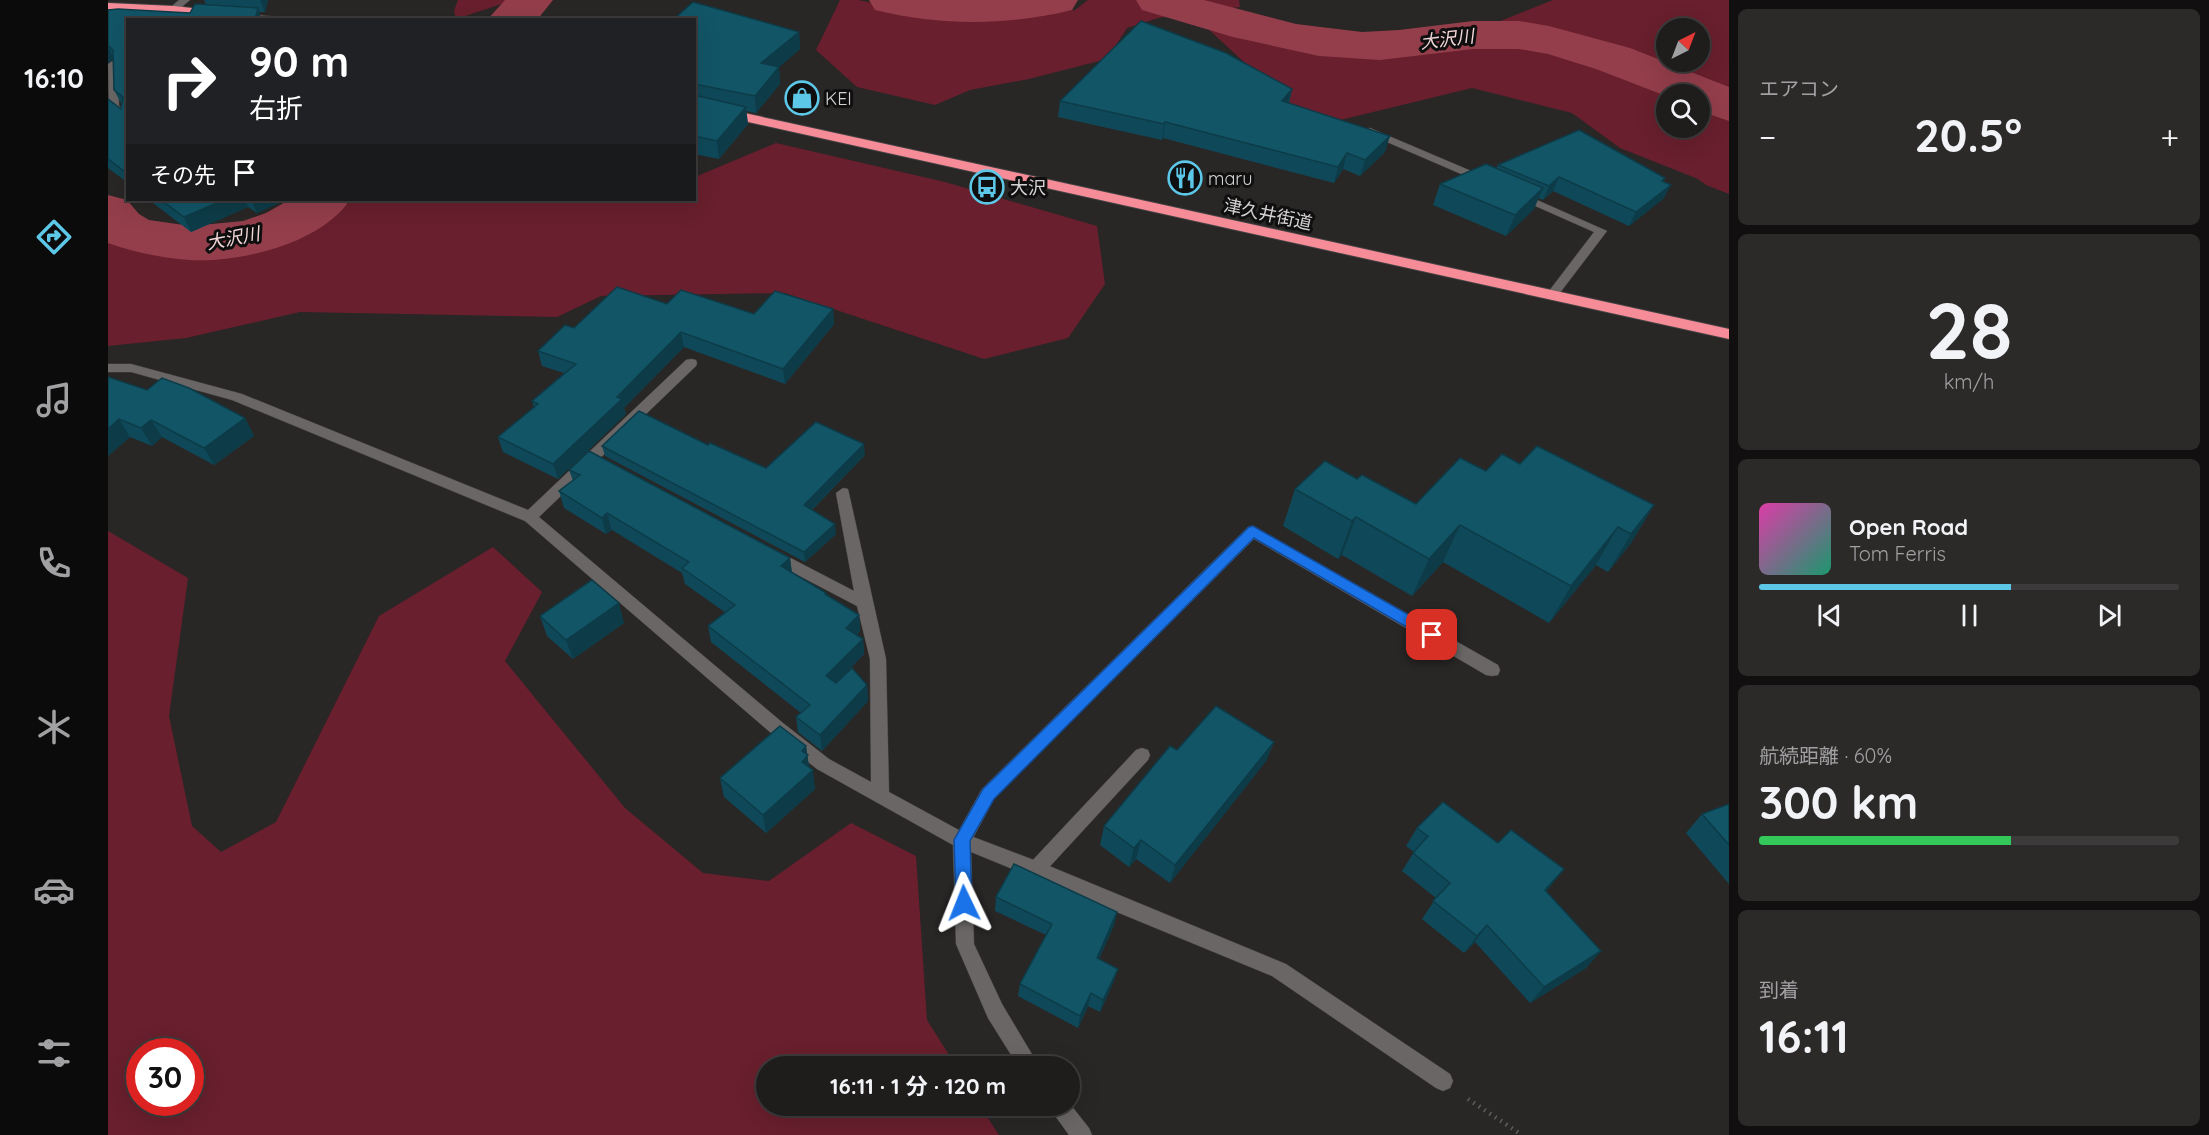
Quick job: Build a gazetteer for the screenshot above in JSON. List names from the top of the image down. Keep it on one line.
{"streets":{"highway":["津久井街道"]},"water":["大沢川"],"places":{"shop":["KEI"],"restaurant":["maru"],"bus stop":["大沢"]},"north":"top right","page":{"tabs":"16:10","tile":["エアコン",["28","km/h"],["航続距離 · 60%","300 km"],["到着","16:11"]],"turn":["90 m","右折"],"heat":["−","20.5°","+"],"then":"その先","song":["Open Road","Tom Ferris"],"limit":"30","trip":"16:11 · 1 分 · 120 m"}}
